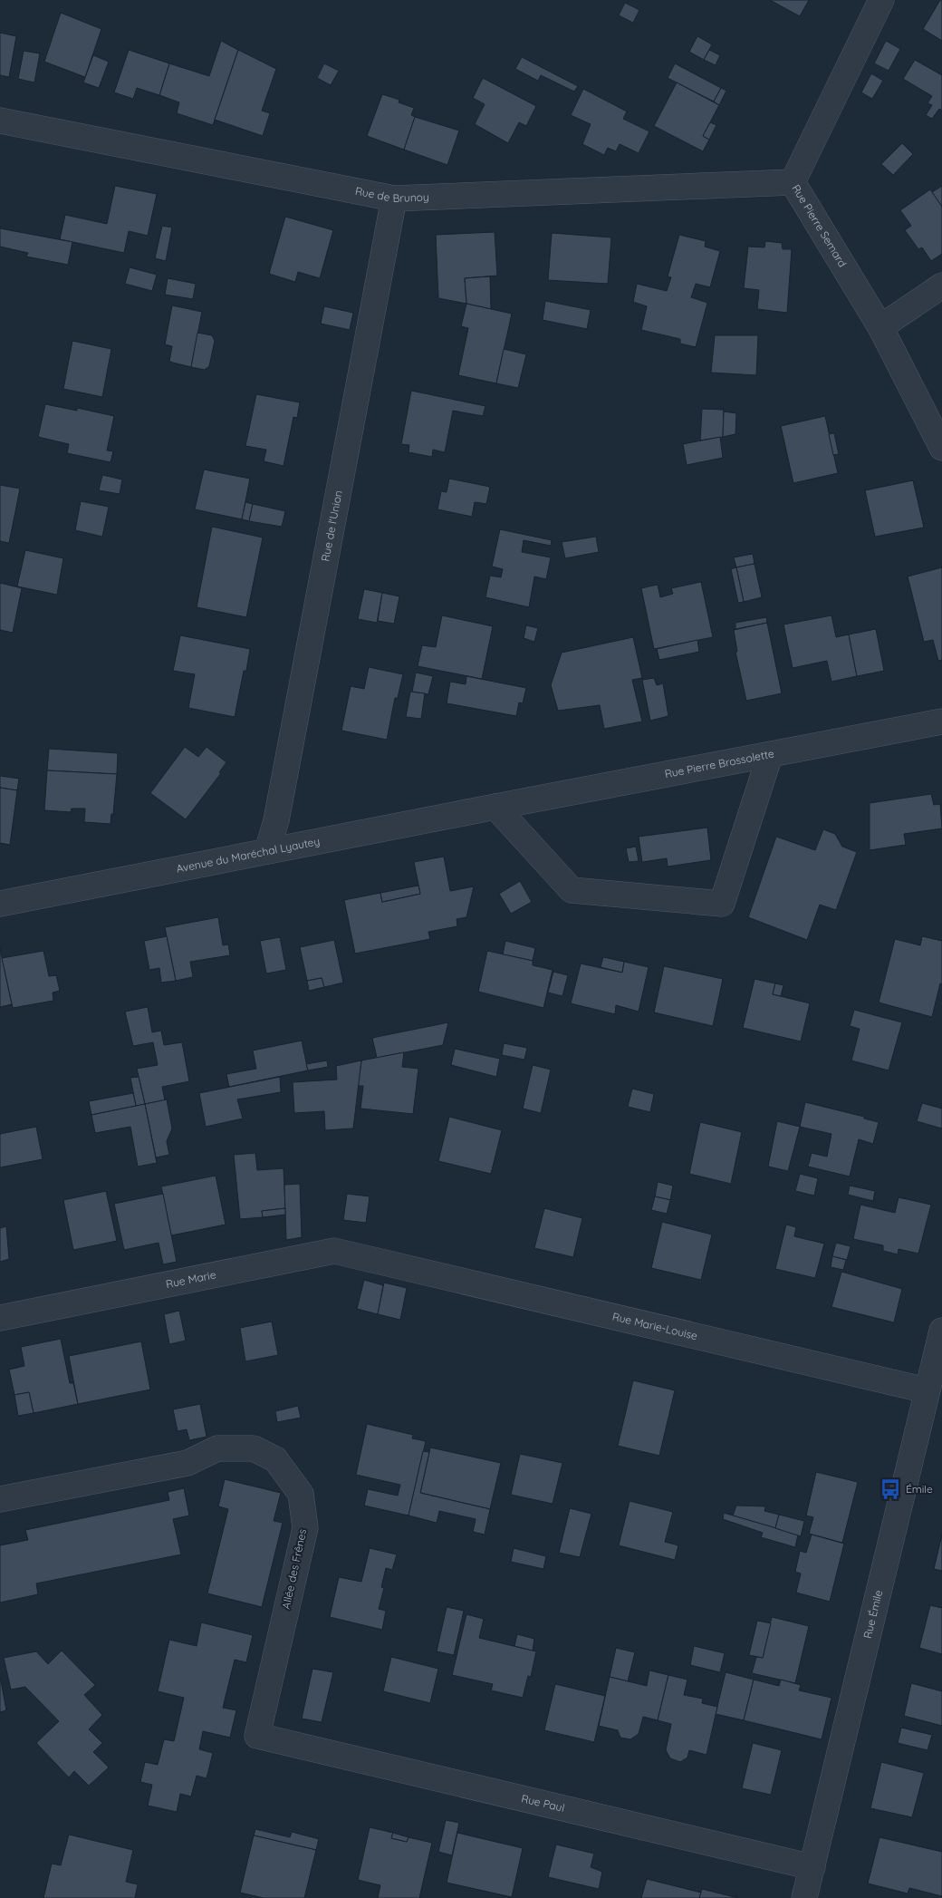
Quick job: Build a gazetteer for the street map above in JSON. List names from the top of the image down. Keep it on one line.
{"streets":{"street":["Rue de Brunoy","Rue Pierre Semard","Rue de l'Union","Rue Pierre Brossolette","Avenue du Maréchal Lyautey","Rue Marie","Rue Marie-Louise","Allée des Frênes","Rue Émile","Rue Paul"]},"crossings":[["Rue de Brunoy","Rue Pierre Semard"],["Rue de Brunoy","Rue de l'Union"],["Rue de l'Union","Avenue du Maréchal Lyautey"],["Rue Pierre Brossolette","Avenue du Maréchal Lyautey"],["Rue Marie","Rue Marie-Louise"],["Rue Marie-Louise","Rue Émile"],["Allée des Frênes","Rue Paul"],["Rue Émile","Rue Paul"]],"places":{"bus stop":["Émile"]}}
